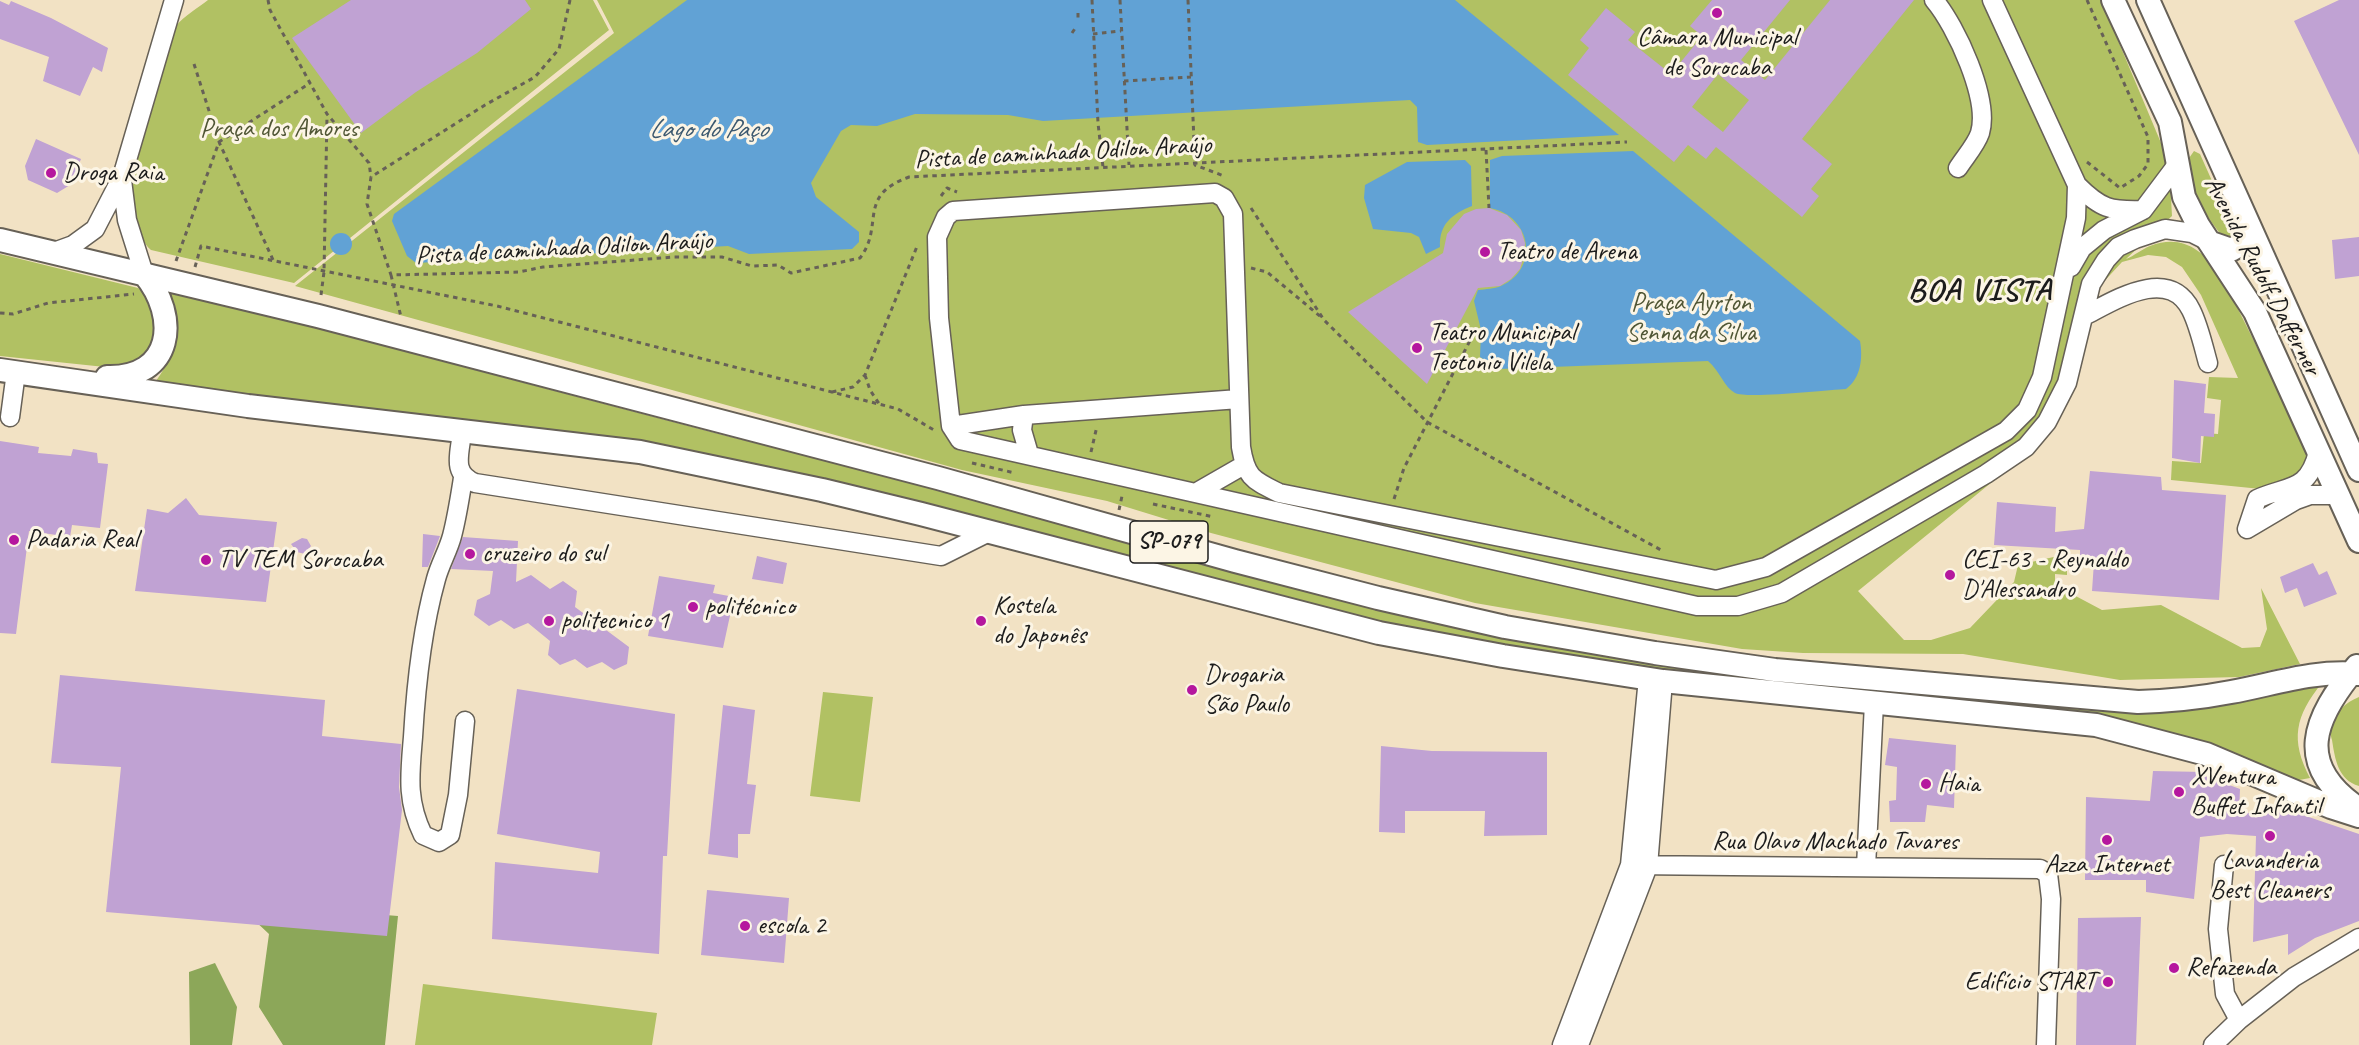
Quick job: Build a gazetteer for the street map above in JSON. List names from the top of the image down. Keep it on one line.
{"streets":{"main road":["Avenida Rudolf Dafferner","SP-079"],"street":["Rua Olavo Machado Tavares"],"path":["Pista de caminhada Odilon Araújo"]},"districts":["BOA VISTA"],"water":["Lago do Paço"],"parks":["Praça dos Amores","Praça Ayrton Senna da Silva"],"places":["Câmara Municipal de Sorocaba","Droga Raia","Teatro de Arena","Teatro Municipal Teotonio Vilela","Padaria Real","cruzeiro do sul","TV TEM Sorocaba","CEI-63 - Reynaldo D'Alessandro","politécnico","politecnico 1","Kostela do Japonês","Drogaria São Paulo","Haia","XVentura Buffet Infantil","Lavanderia Best Cleaners","Azza Internet","escola 2","Refazenda","Edifício START"]}
